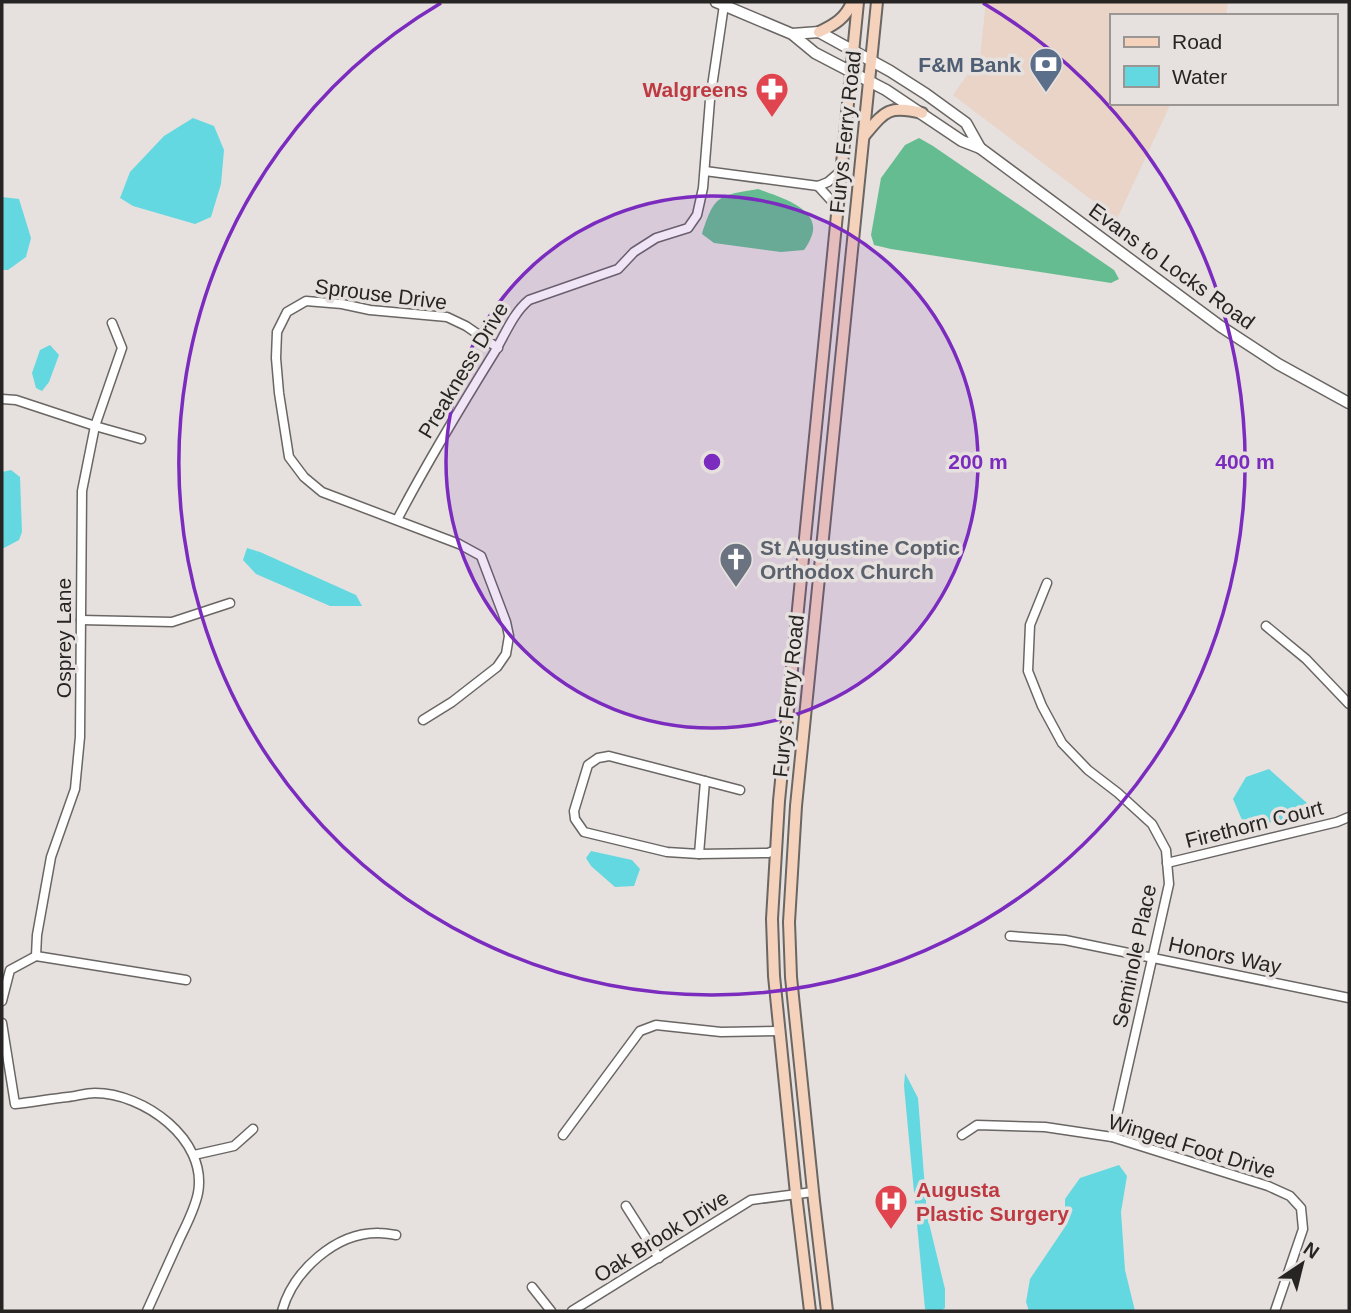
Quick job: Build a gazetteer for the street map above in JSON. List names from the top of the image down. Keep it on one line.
{"streets":{"main road":["Furys Ferry Road"],"street":["Evans to Locks Road","Sprouse Drive","Preakness Drive","Osprey Lane","Firethorn Court","Honors Way","Seminole Place","Winged Foot Drive","Oak Brook Drive"]},"crossings":[["Furys Ferry Road","Evans to Locks Road"],["Furys Ferry Road","Oak Brook Drive"],["Evans to Locks Road","Preakness Drive"],["Sprouse Drive","Preakness Drive"],["Firethorn Court","Seminole Place"],["Honors Way","Seminole Place"],["Seminole Place","Winged Foot Drive"]],"places":{"bank":["F&M Bank"],"pharmacy":["Walgreens"],"church":["St Augustine Coptic Orthodox Church"],"hospital":["Augusta Plastic Surgery"]},"legend":["Road","Water"],"north":"top right","rings":["200 m","400 m"]}
